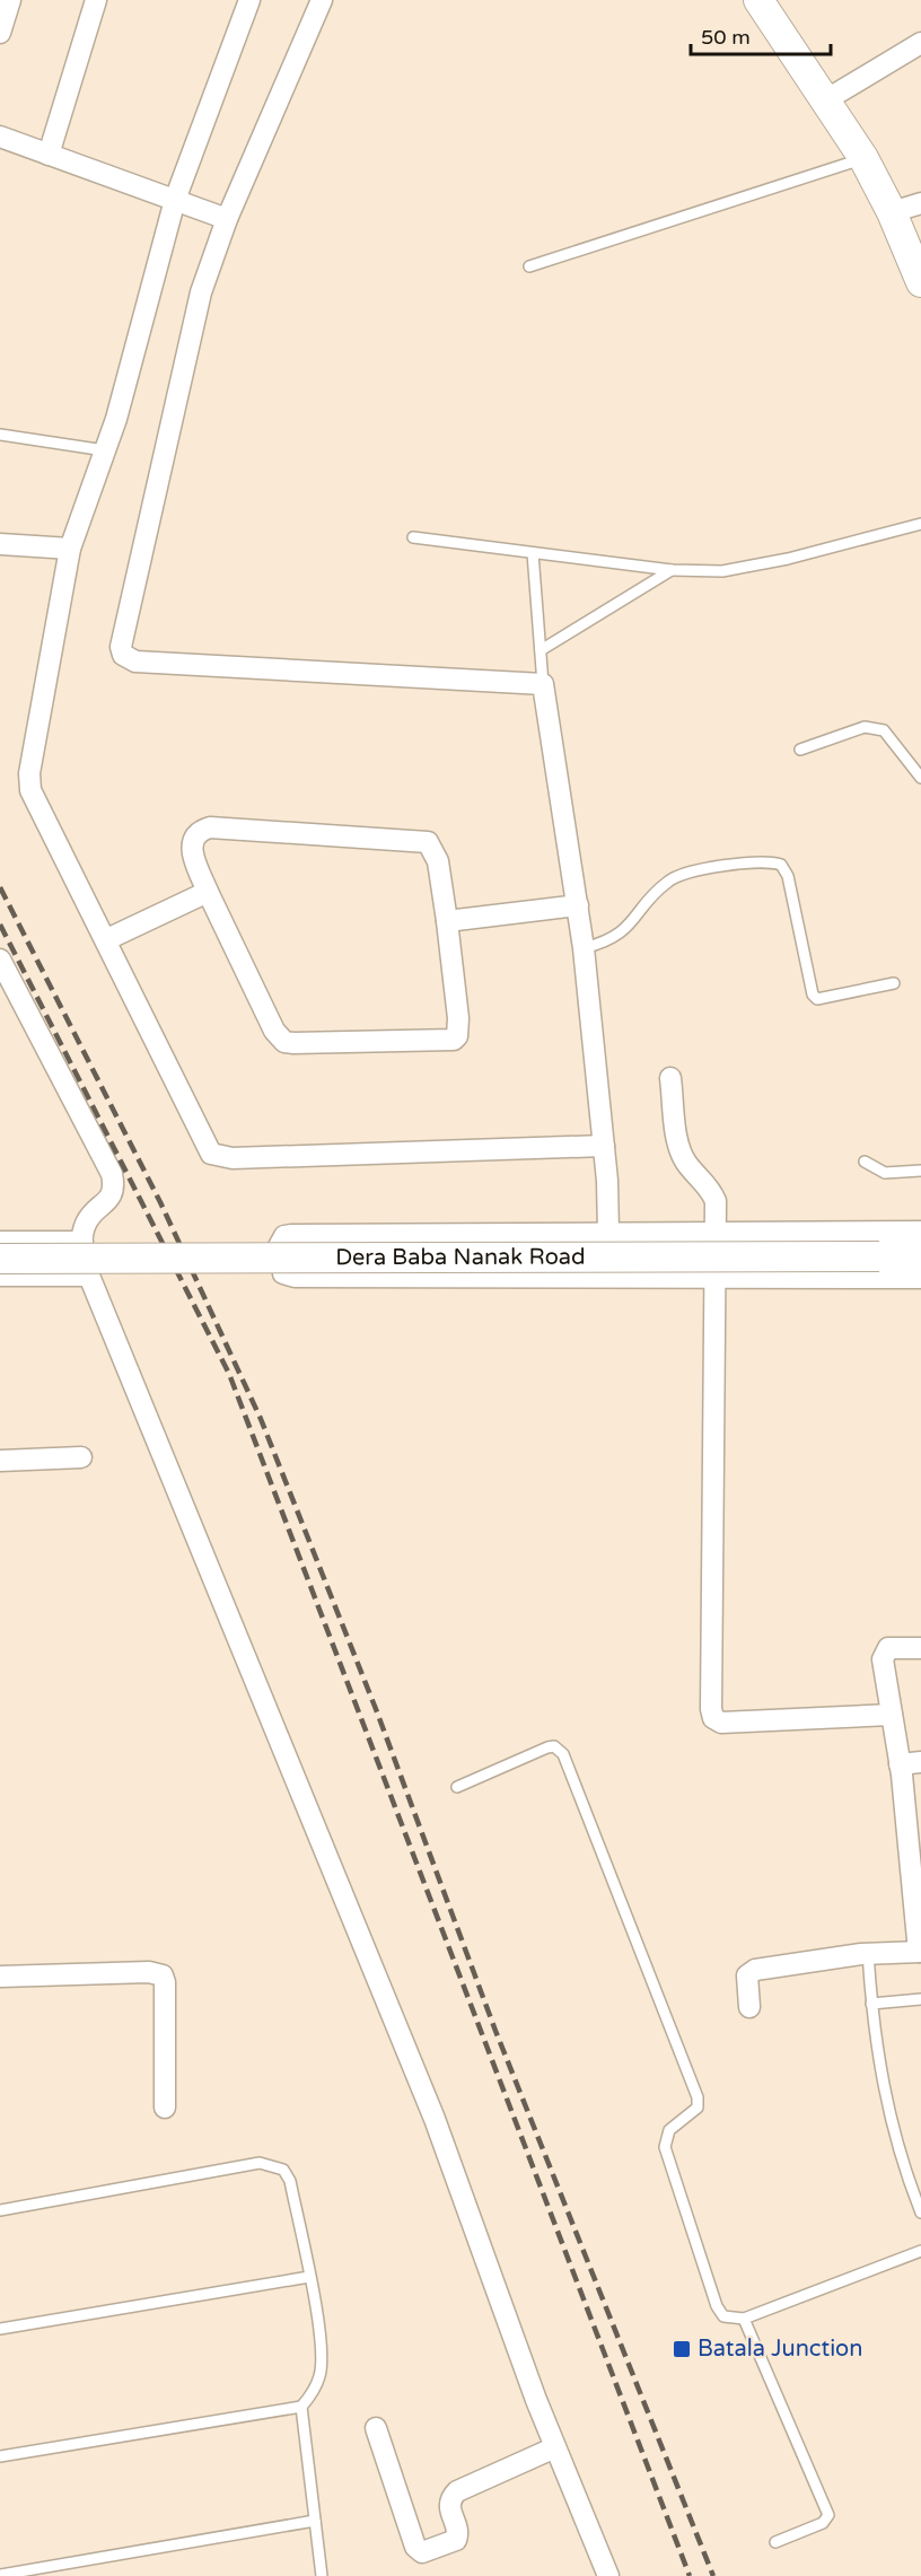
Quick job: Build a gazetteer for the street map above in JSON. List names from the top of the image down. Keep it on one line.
{"streets":{"main road":["Dera Baba Nanak Road"]},"places":{"transit":["Batala Junction"]},"scale_bar":"50 m"}
